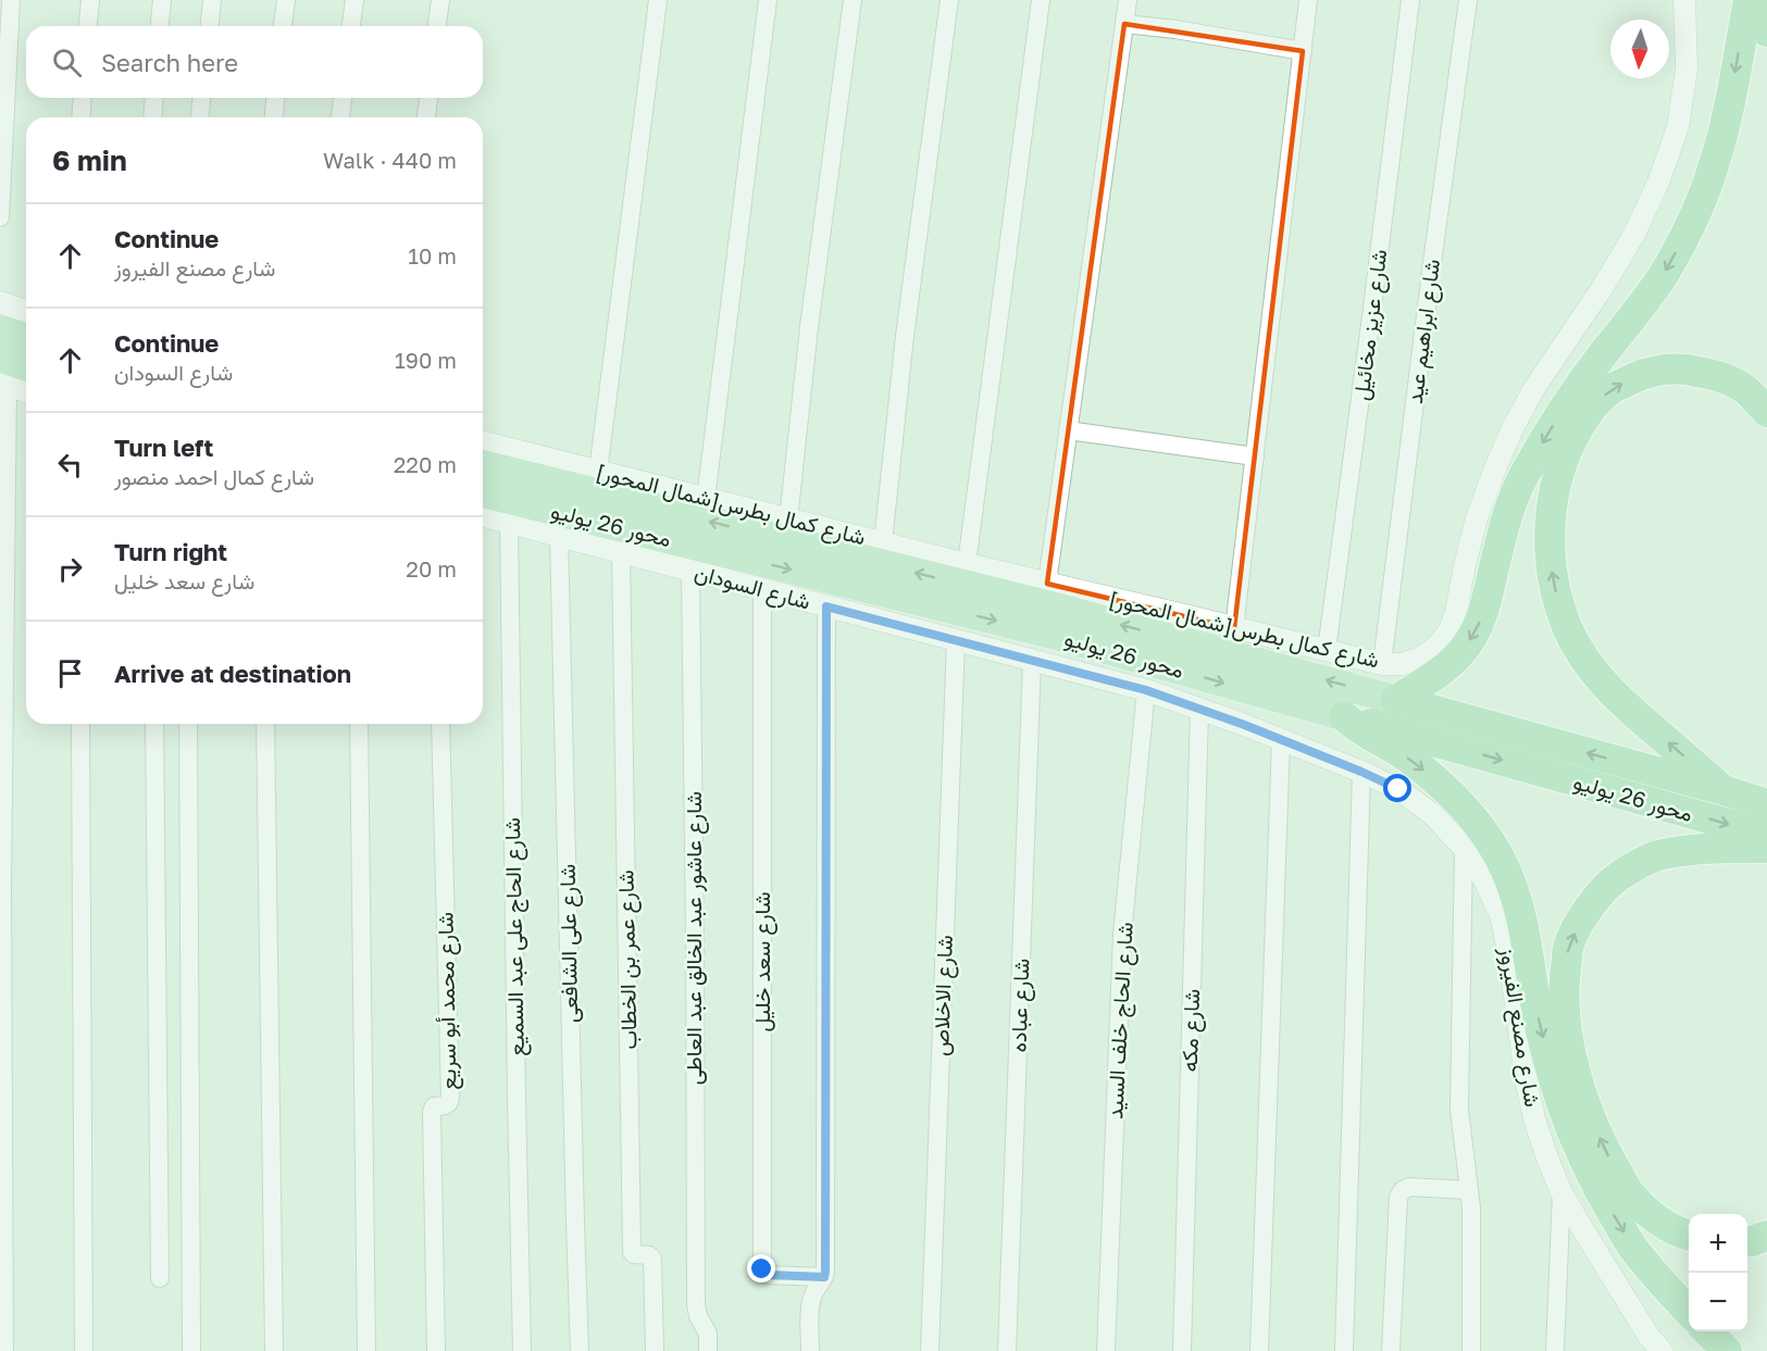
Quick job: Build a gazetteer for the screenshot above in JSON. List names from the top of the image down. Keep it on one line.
{"streets":{"highway":["محور 26 يوليو"],"street":["شارع عزيز مخائيل","شارع ابراهيم عيد","شارع كمال بطرس[شمال المحور]","شارع السودان","شارع الحاج على عبد السميع","شارع عاشور عبد الخالق عبد العاطى","شارع على الشافعى","شارع عمر بن الخطاب","شارع سعد خليل","شارع الاخلاص","شارع محمد أبو سريع","شارع عباده","شارع الحاج خلف السيد","شارع مصنع الفيروز","شارع مكه"]},"crossings":[["شارع عزيز مخائيل","شارع كمال بطرس[شمال المحور]"],["شارع ابراهيم عيد","شارع كمال بطرس[شمال المحور]"],["شارع السودان","شارع الحاج على عبد السميع"],["شارع السودان","شارع عاشور عبد الخالق عبد العاطى"],["شارع السودان","شارع على الشافعى"],["شارع السودان","شارع عمر بن الخطاب"],["شارع السودان","شارع سعد خليل"],["شارع السودان","شارع الاخلاص"],["شارع السودان","شارع عباده"],["شارع السودان","شارع الحاج خلف السيد"],["شارع السودان","شارع مصنع الفيروز"],["شارع السودان","شارع مكه"]],"north":"bottom","page":{"search":"Search here","heading":["6 min","Walk · 440 m"],"list":[["Continue","شارع مصنع الفيروز","10 m"],["Continue","شارع السودان","190 m"],["Turn left","شارع كمال احمد منصور","220 m"],["Turn right","شارع سعد خليل","20 m"],"Arrive at destination"],"map_buttons":["+","−"]}}
